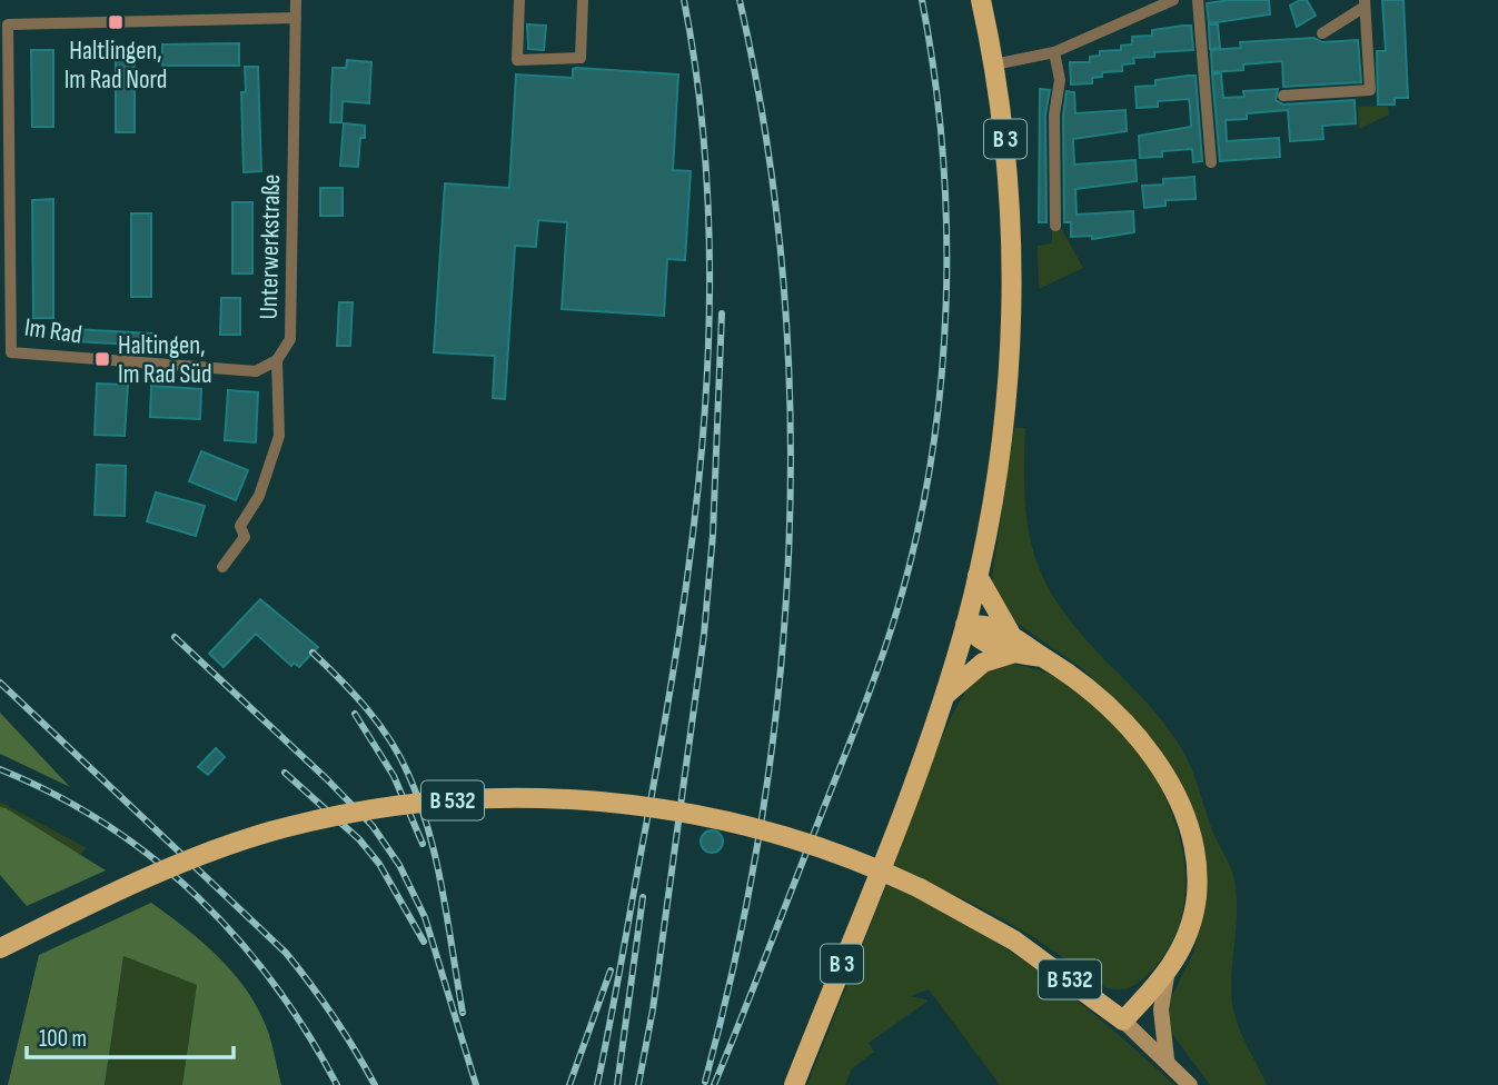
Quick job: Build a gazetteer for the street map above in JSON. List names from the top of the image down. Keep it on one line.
{"streets":{"main road":["B 3","B 532"],"street":["Unterwerkstraße","Im Rad"]},"crossings":[["Unterwerkstraße","Im Rad"]],"places":{"transit":["Haltlingen, Im Rad Nord","Haltingen, Im Rad Süd"]},"scale_bar":"100 m"}
